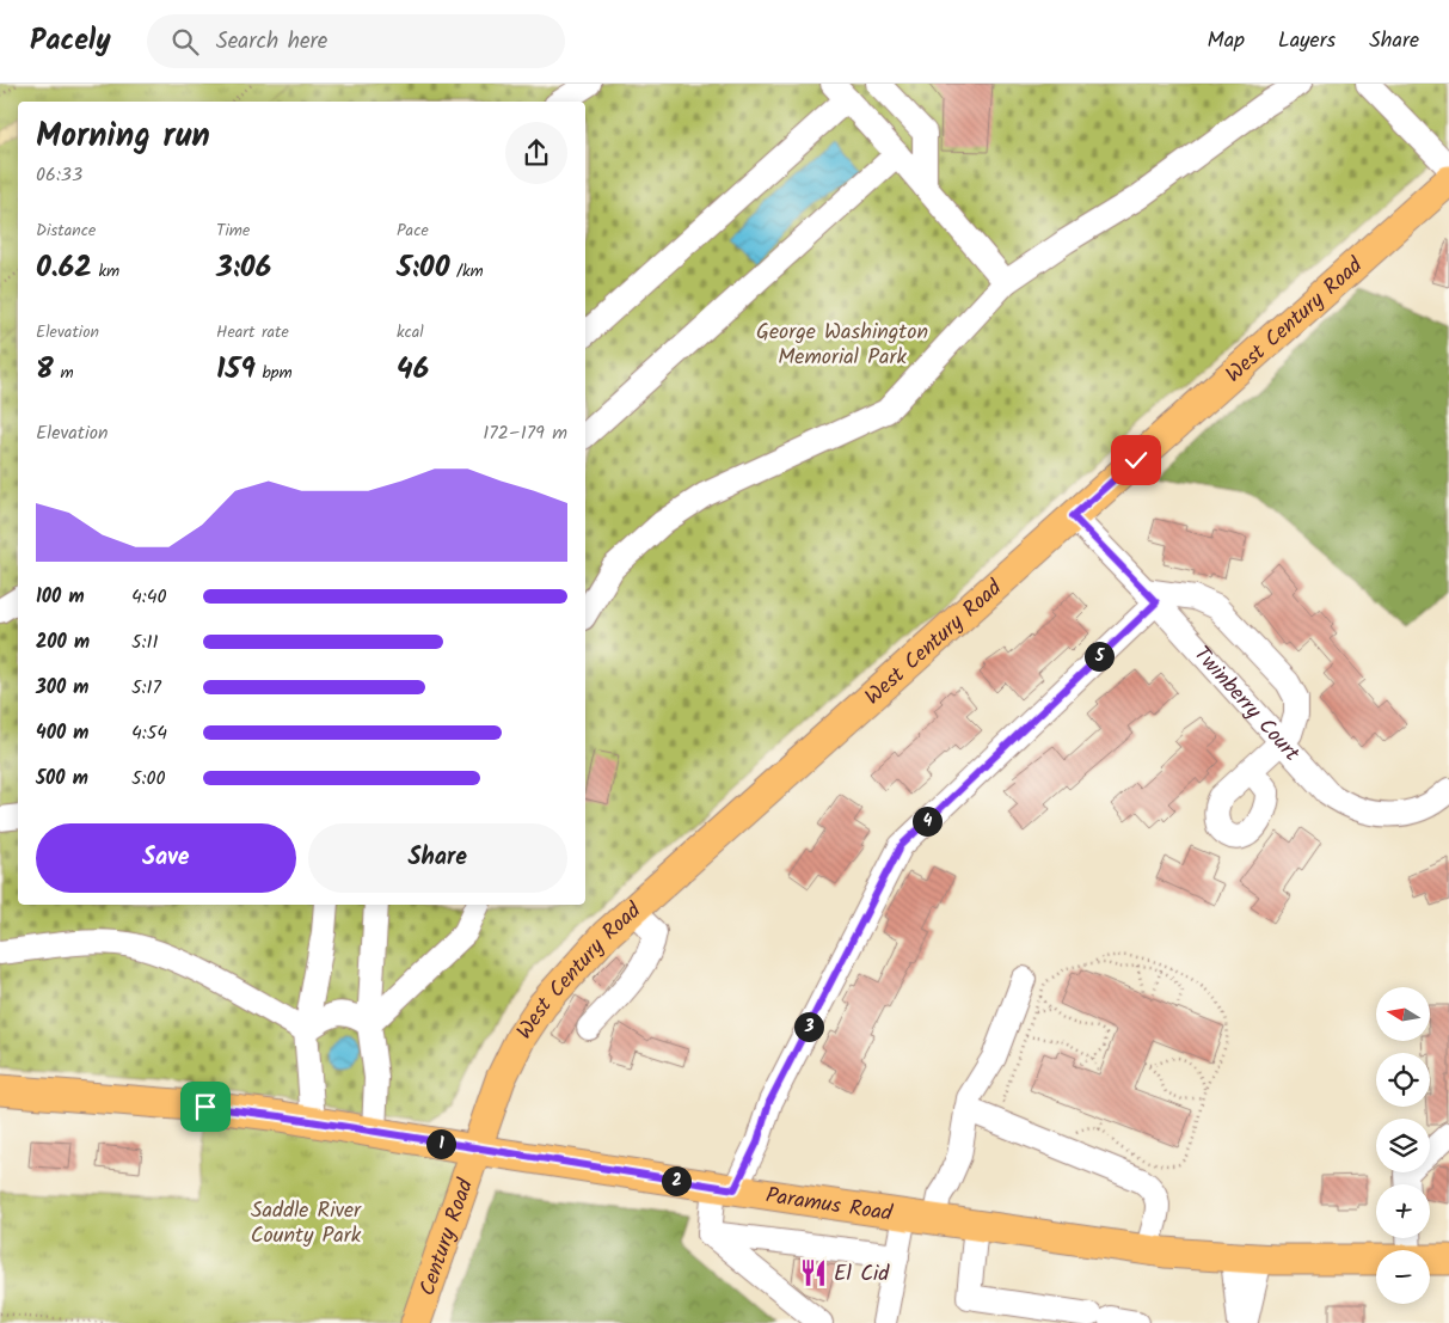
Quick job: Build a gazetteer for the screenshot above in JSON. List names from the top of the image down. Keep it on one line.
{"streets":{"main road":["West Century Road","Paramus Road","Century Road"],"street":["Twinberry Court"]},"crossings":[["West Century Road","Twinberry Court"],["West Century Road","Paramus Road"],["West Century Road","Century Road"],["Paramus Road","Century Road"]],"parks":["George Washington Memorial Park","Saddle River County Park"],"places":{"restaurant":["El Cid"]},"north":"left","page":{"header":"Pacely","search":"Search here","nav":["Map","Layers","Share"],"heading":["Morning run","06:33"],"stats":[["Distance","0.62 km"],["Time","3:06"],["Pace","5:00 /km"],["Elevation","8 m"],["Heart rate","159 bpm"],["kcal","46"]],"chart":["Elevation","172–179 m"],"list":[{"name":"100 m","note":"4:40"},{"name":"200 m","note":"5:11"},{"name":"300 m","note":"5:17"},{"name":"400 m","note":"4:54"},{"name":"500 m","note":"5:00"}],"pins":["5","4","3","1","2"],"buttons":["Save","Share"],"map_buttons":["+","−"]}}
